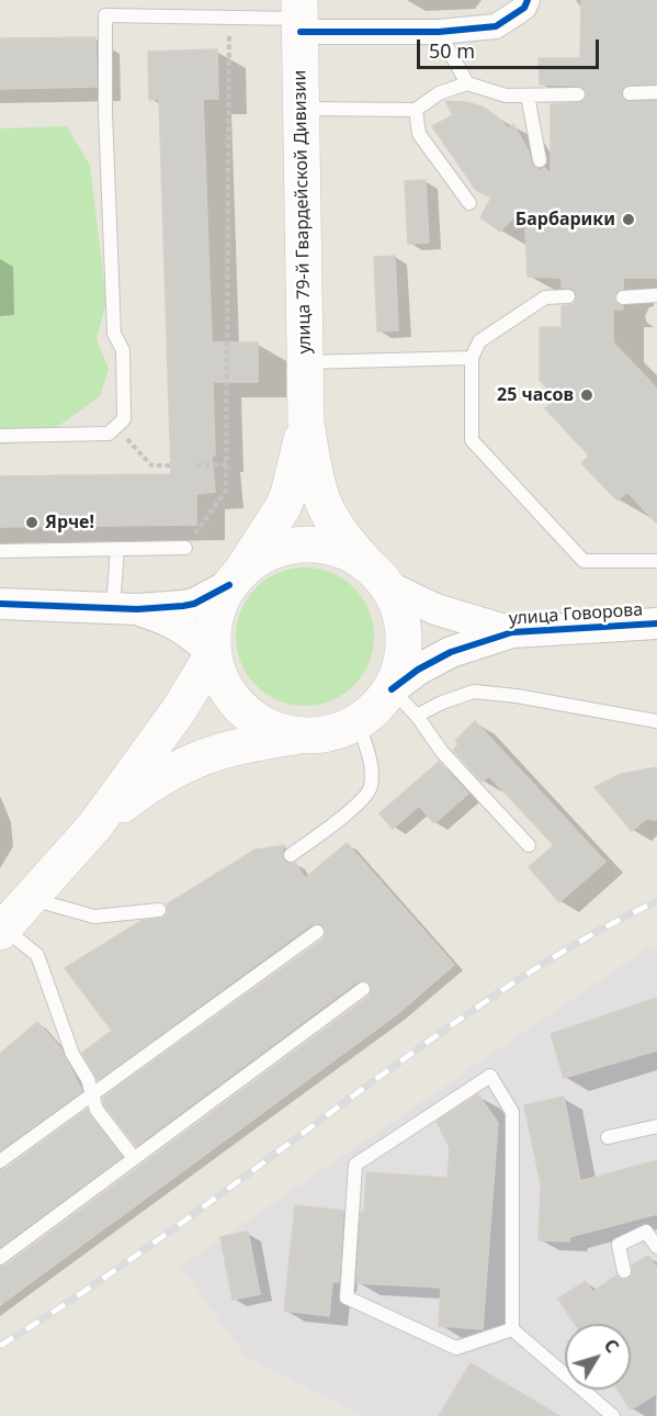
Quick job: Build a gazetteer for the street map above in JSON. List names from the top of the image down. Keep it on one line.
{"streets":{"main road":["улица 79-й Гвардейской Дивизии"],"street":["улица Говорова"]},"crossings":[["улица 79-й Гвардейской Дивизии","улица Говорова"]],"places":["Барбарики","25 часов","Ярче!"],"scale_bar":"50 m","north":"top right"}
